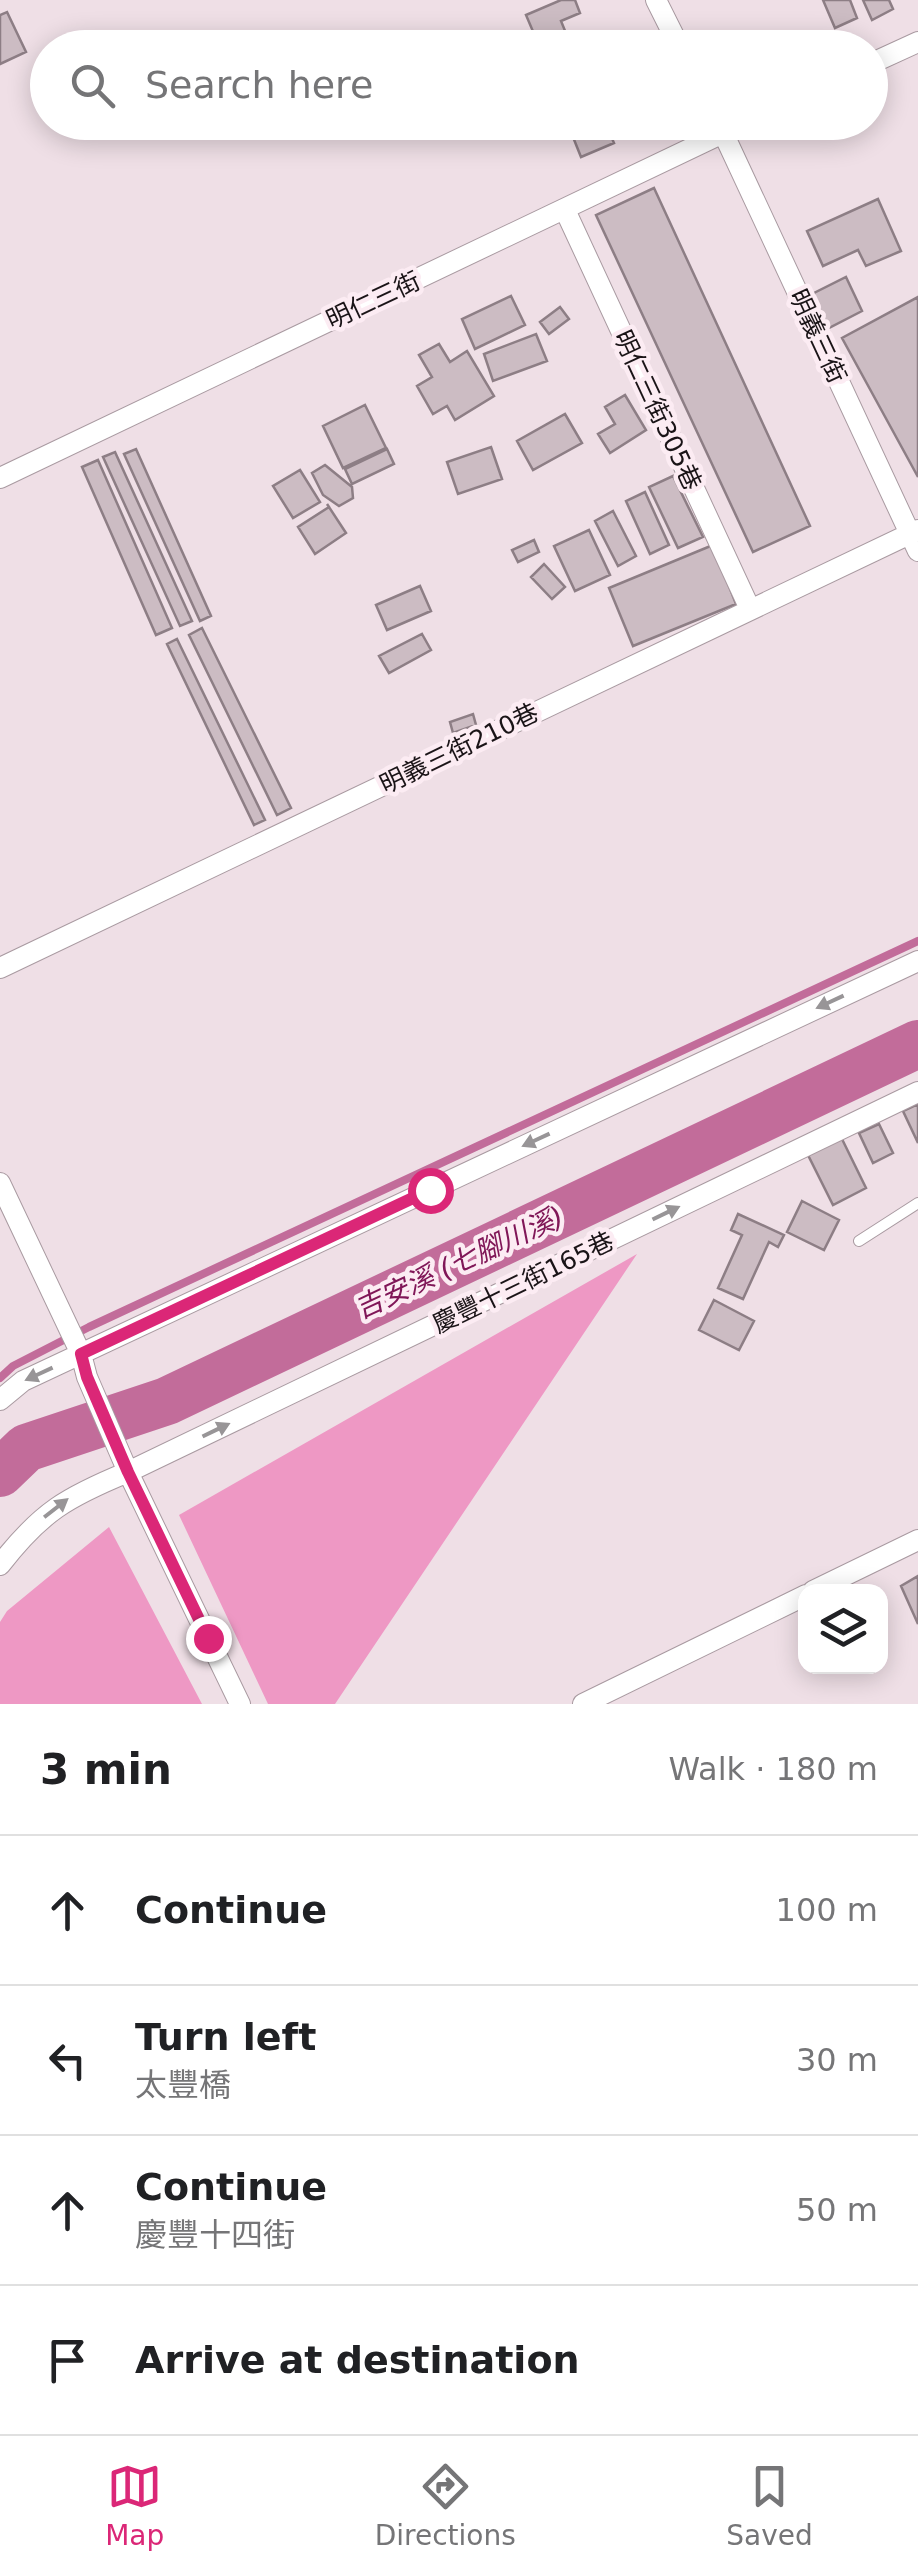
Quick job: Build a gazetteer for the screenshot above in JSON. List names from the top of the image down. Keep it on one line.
{"streets":{"street":["明仁三街","明義三街","明仁三街305巷","明義三街210巷","慶豐十三街165巷"]},"crossings":[["明仁三街","明仁三街305巷"],["明義三街","明義三街210巷"],["明仁三街305巷","明義三街210巷"]],"water":["吉安溪 (七腳川溪)"],"page":{"search":"Search here","heading":["3 min","Walk · 180 m"],"list":[["Continue","100 m"],["Turn left","太豐橋","30 m"],["Continue","慶豐十四街","50 m"],"Arrive at destination"],"nav":["Map","Directions","Saved"]}}
